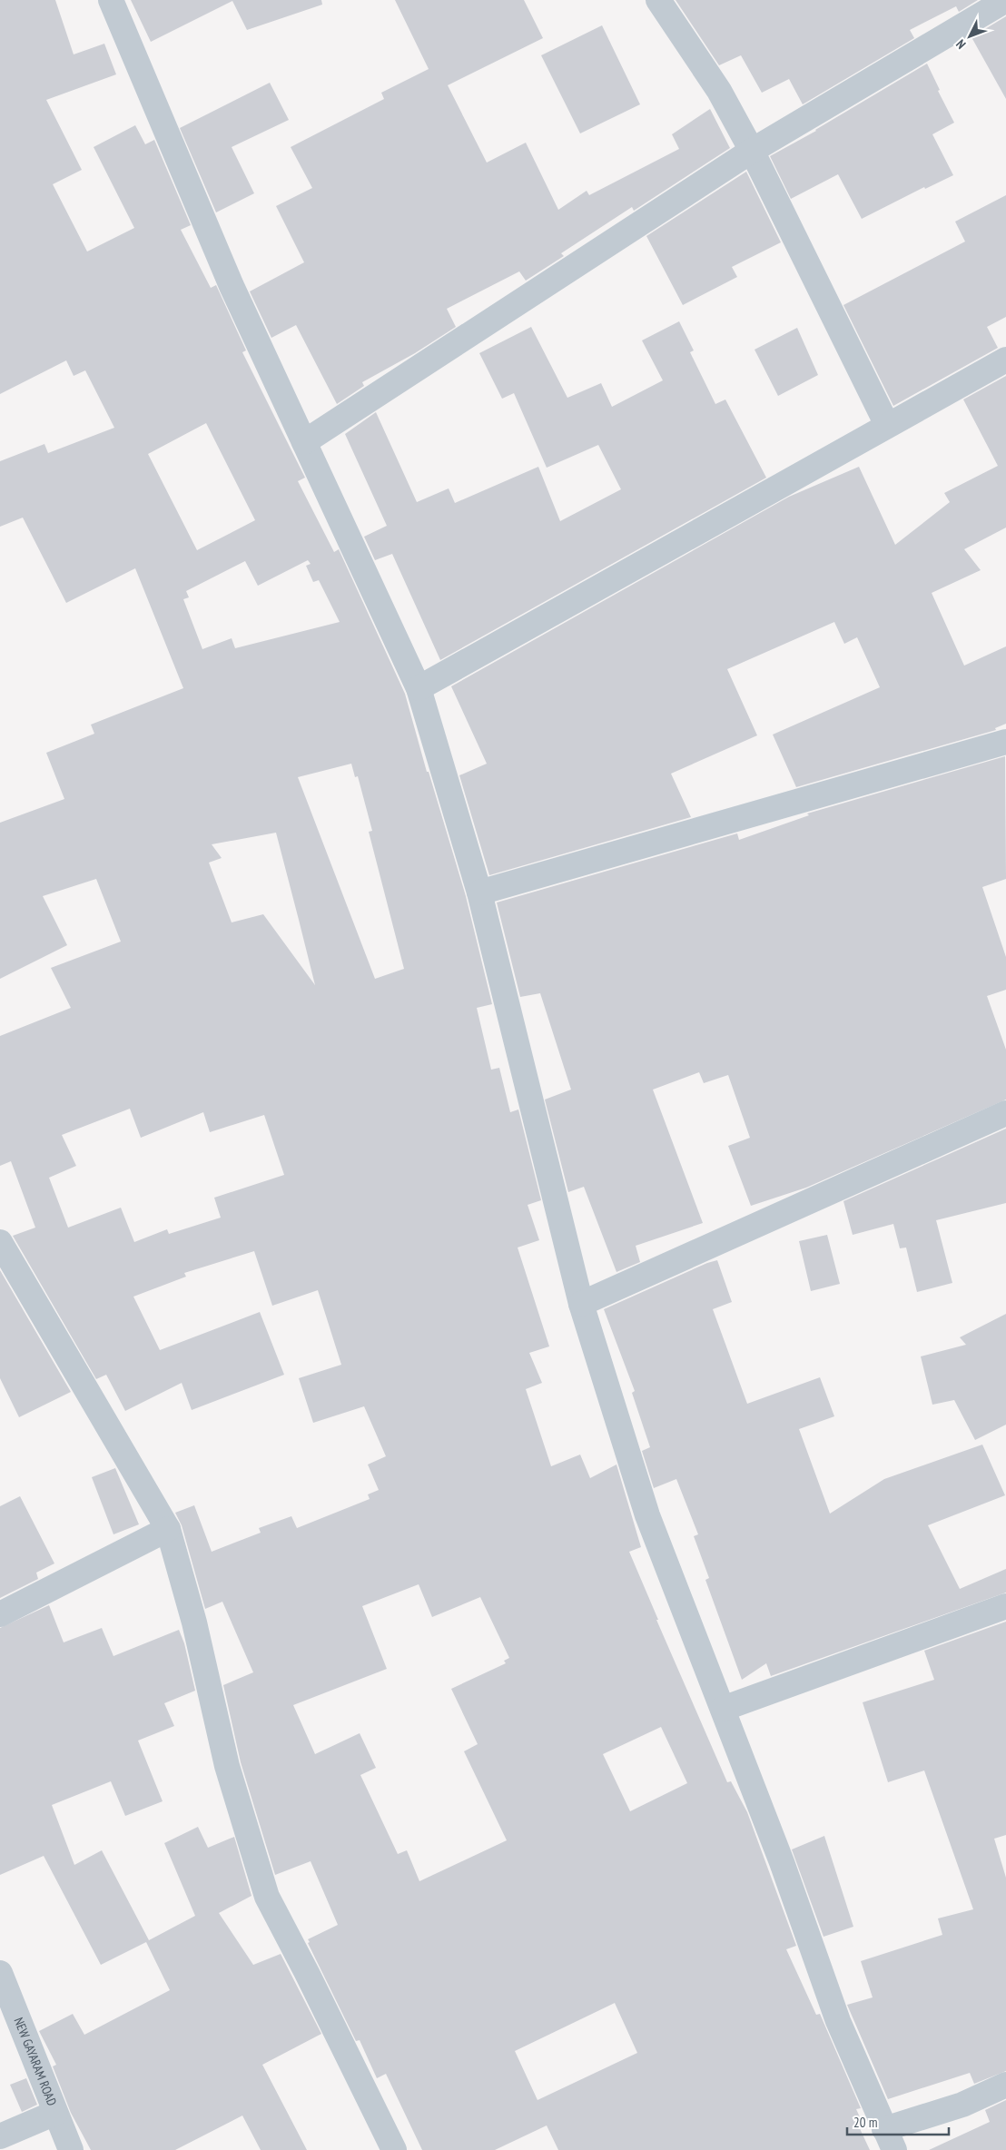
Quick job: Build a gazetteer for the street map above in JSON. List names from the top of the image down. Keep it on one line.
{"streets":{"street":["NEW GAYARAM ROAD"]},"scale_bar":"20 m","north":"bottom left"}
